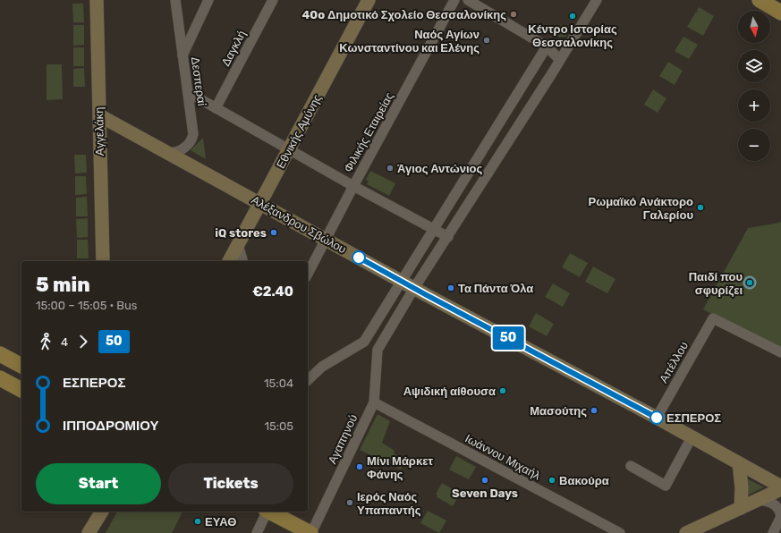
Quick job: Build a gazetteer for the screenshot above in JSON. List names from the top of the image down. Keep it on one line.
{"streets":{"main road":["Αγγελάκη","Εθνικής Αμύνης","Αλέξανδρου Σβώλου"],"street":["Δαγκλή","Δεσπεραί","Φιλικής Εταιρείας","Απέλλου","Αγαπηνού","Ιωάννου Μιχαήλ"]},"crossings":[["Δεσπεραί","Αλέξανδρου Σβώλου"],["Αγγελάκη","Αλέξανδρου Σβώλου"],["Εθνικής Αμύνης","Αλέξανδρου Σβώλου"],["Φιλικής Εταιρείας","Αλέξανδρου Σβώλου"],["Αλέξανδρου Σβώλου","Απέλλου"],["Αγαπηνού","Ιωάννου Μιχαήλ"]],"places":["40o Δημοτικό Σχολείο Θεσσαλονίκης","Κέντρο Ιστορίας Θεσσαλονίκης","Ναός Αγίων Κωνσταντίνου και Ελένης","Άγιος Αντώνιος","Ρωμαϊκό Ανάκτορο Γαλερίου","iQ stores","Παιδί που σφυρίζει","Τα Πάντα Όλα","Αψιδική αίθουσα","Μασούτης","ΕΣΠΕΡΟΣ","Μίνι Μάρκετ Φάνης","Seven Days","Βακούρα","Ιερός Ναός Υπαπαντής","ΕΥΑΘ"],"lines":["bus line 50"],"north":"bottom","page":{"on_map":"50","map_buttons":["+","−"],"heading":["5 min","15:00 – 15:05 · Bus","€2.40"],"legs":["4","50"],"list":[{"name":"ΕΣΠΕΡΟΣ","value":"15:04"},{"name":"ΙΠΠΟΔΡΟΜΙΟΥ","value":"15:05"}],"buttons":["Start","Tickets"]}}
